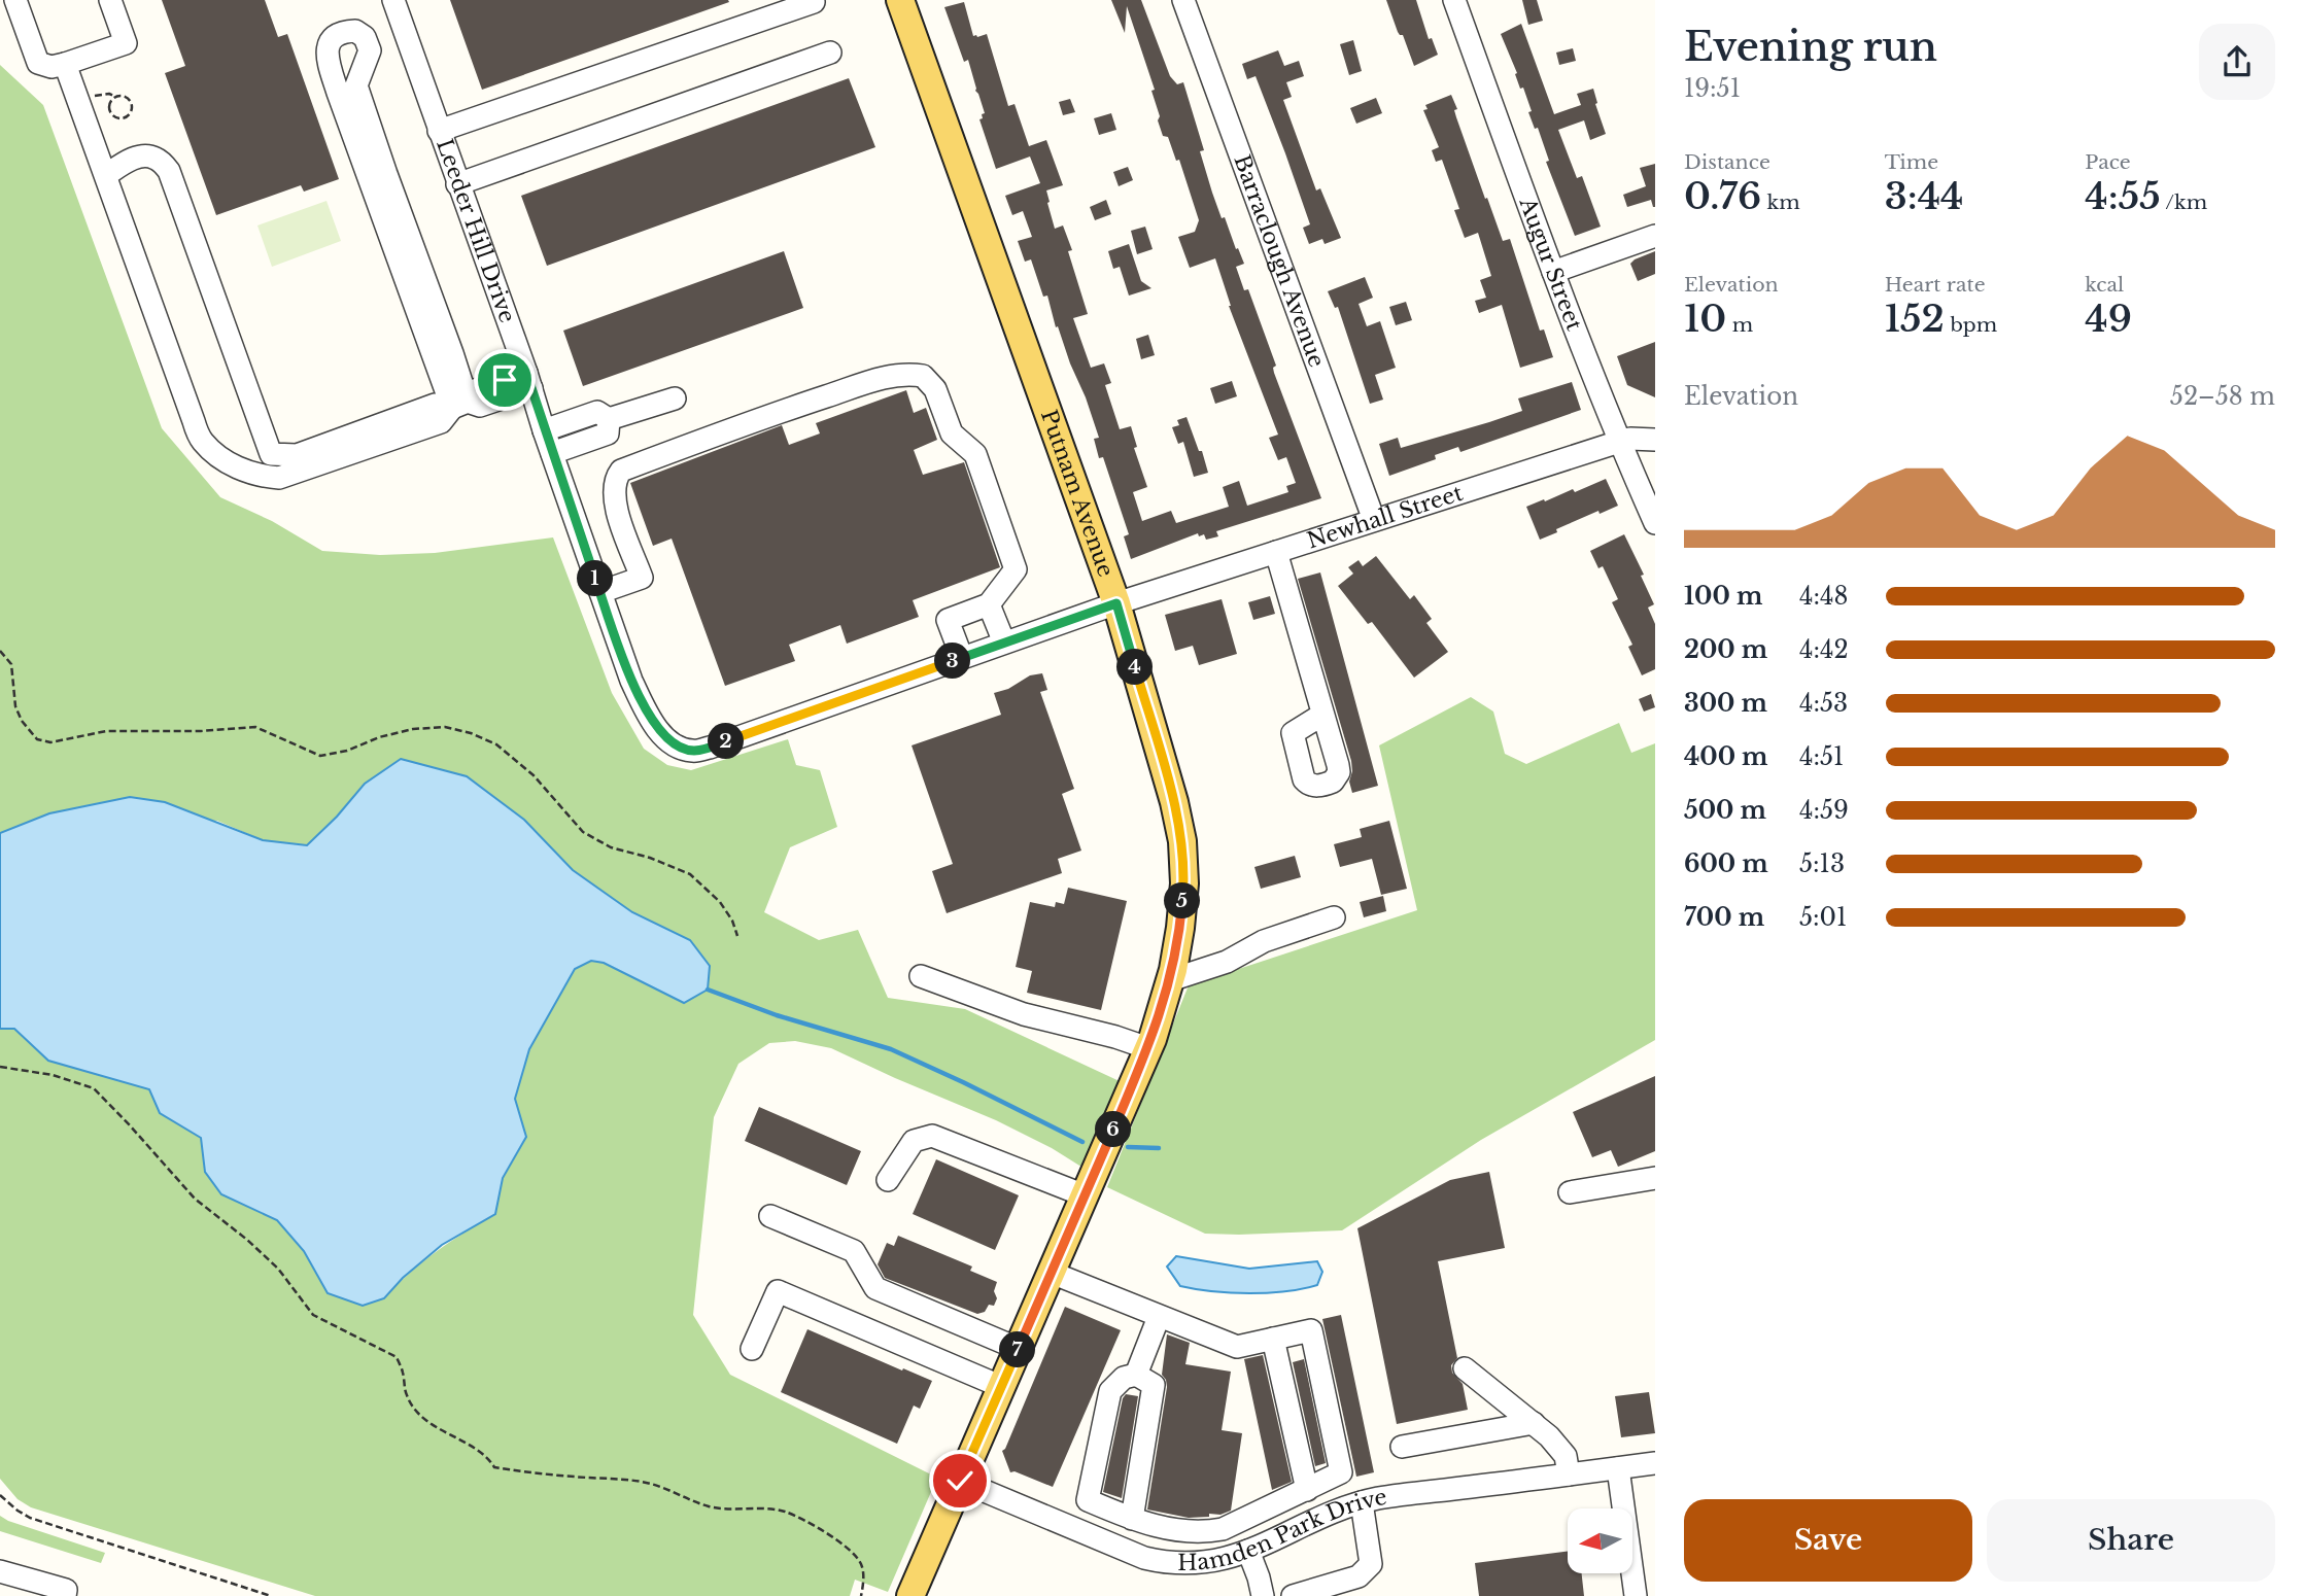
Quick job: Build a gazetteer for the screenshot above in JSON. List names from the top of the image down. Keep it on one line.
{"streets":{"main road":["Putnam Avenue"],"street":["Leeder Hill Drive","Barraclough Avenue","Augur Street","Newhall Street","Hamden Park Drive"]},"crossings":[["Leeder Hill Drive","Putnam Avenue"],["Leeder Hill Drive","Newhall Street"],["Barraclough Avenue","Newhall Street"],["Augur Street","Newhall Street"],["Putnam Avenue","Newhall Street"],["Putnam Avenue","Hamden Park Drive"]],"north":"left","page":{"heading":["Evening run","19:51"],"stats":[["Distance","0.76 km"],["Time","3:44"],["Pace","4:55 /km"],["Elevation","10 m"],["Heart rate","152 bpm"],["kcal","49"]],"chart":["Elevation","52–58 m"],"pins":["1","3","4","2","5","6","7"],"list":[{"name":"100 m","note":"4:48"},{"name":"200 m","note":"4:42"},{"name":"300 m","note":"4:53"},{"name":"400 m","note":"4:51"},{"name":"500 m","note":"4:59"},{"name":"600 m","note":"5:13"},{"name":"700 m","note":"5:01"}],"buttons":["Save","Share"]}}
